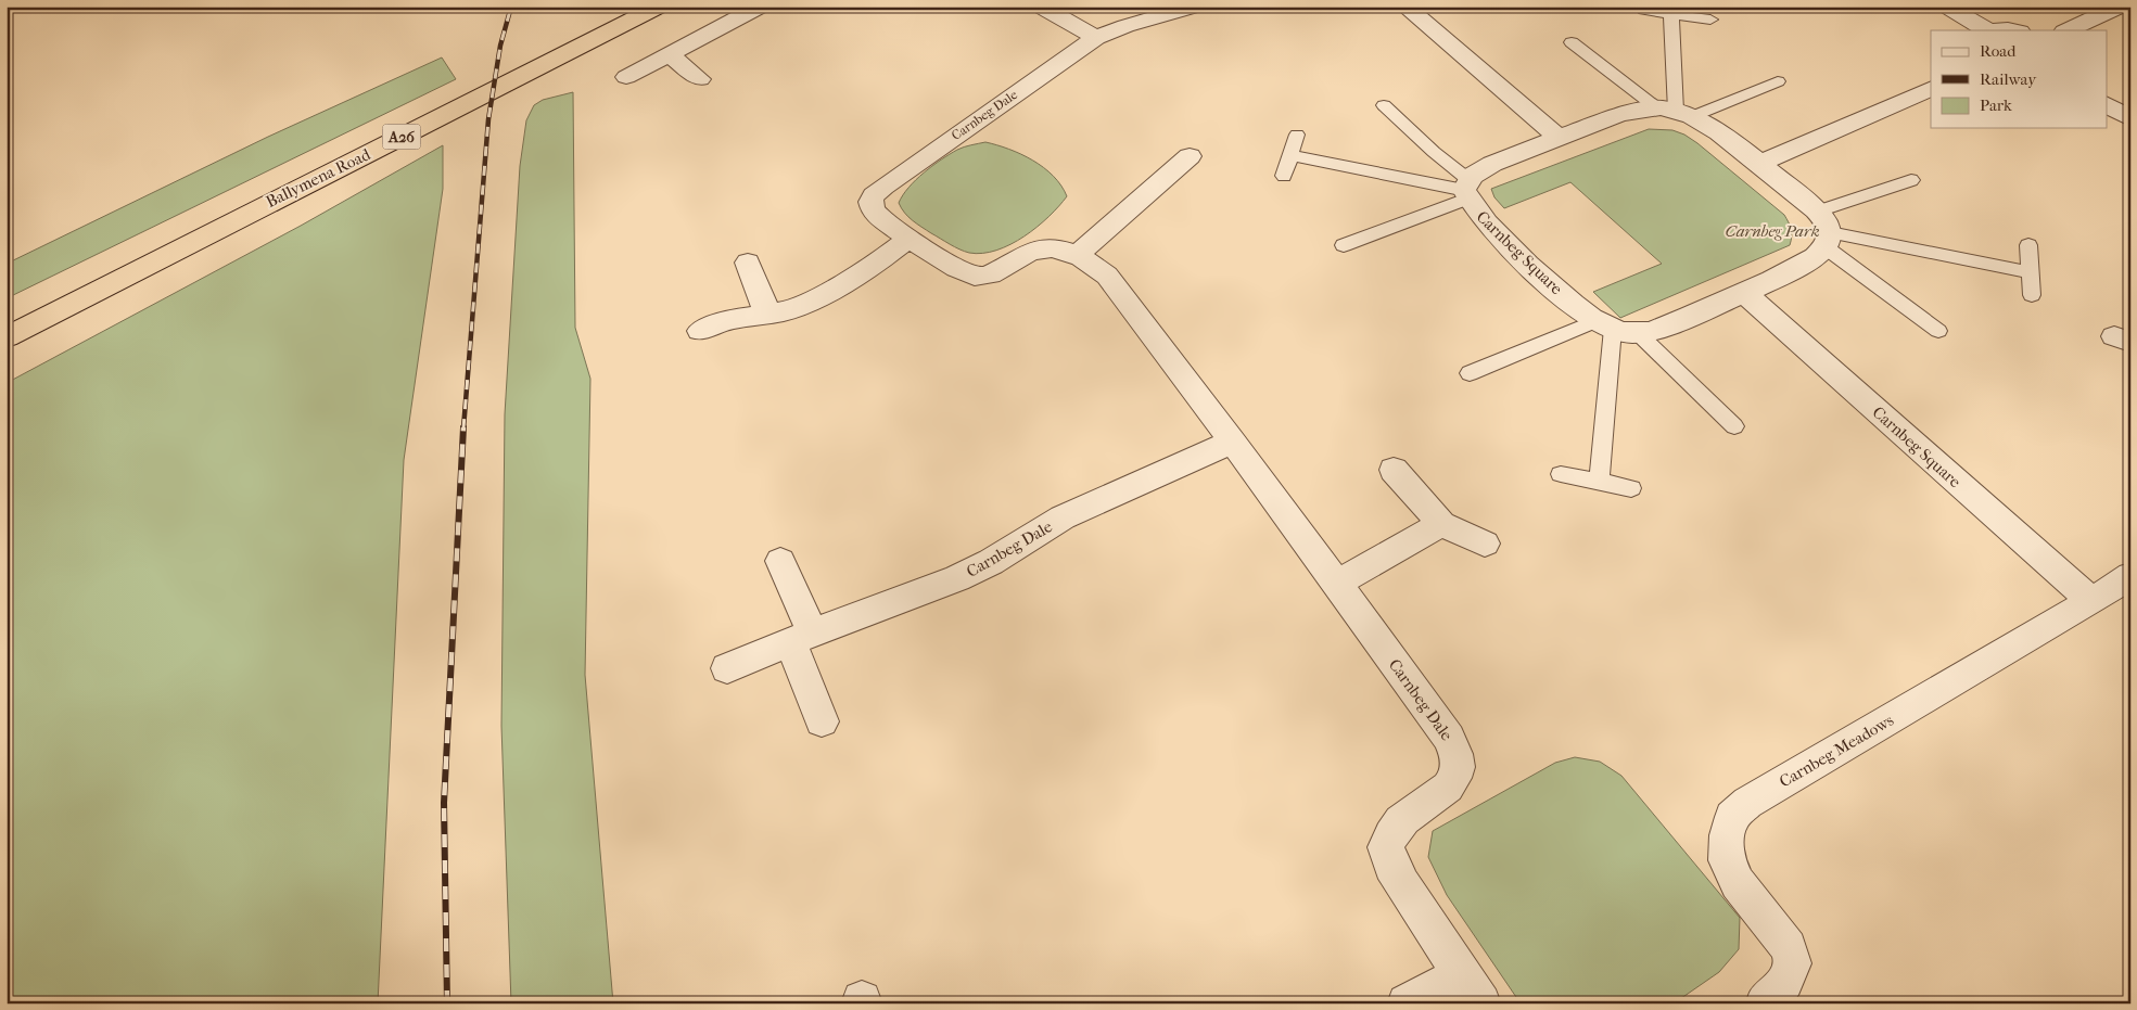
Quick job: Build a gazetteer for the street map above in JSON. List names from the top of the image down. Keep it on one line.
{"streets":{"highway":["A26","Ballymena Road"],"street":["Carnbeg Dale","Carnbeg Square","Carnbeg Meadows"]},"crossings":[["Carnbeg Square","Carnbeg Meadows"]],"parks":["Carnbeg Park"],"legend":["Road","Railway","Park"]}
